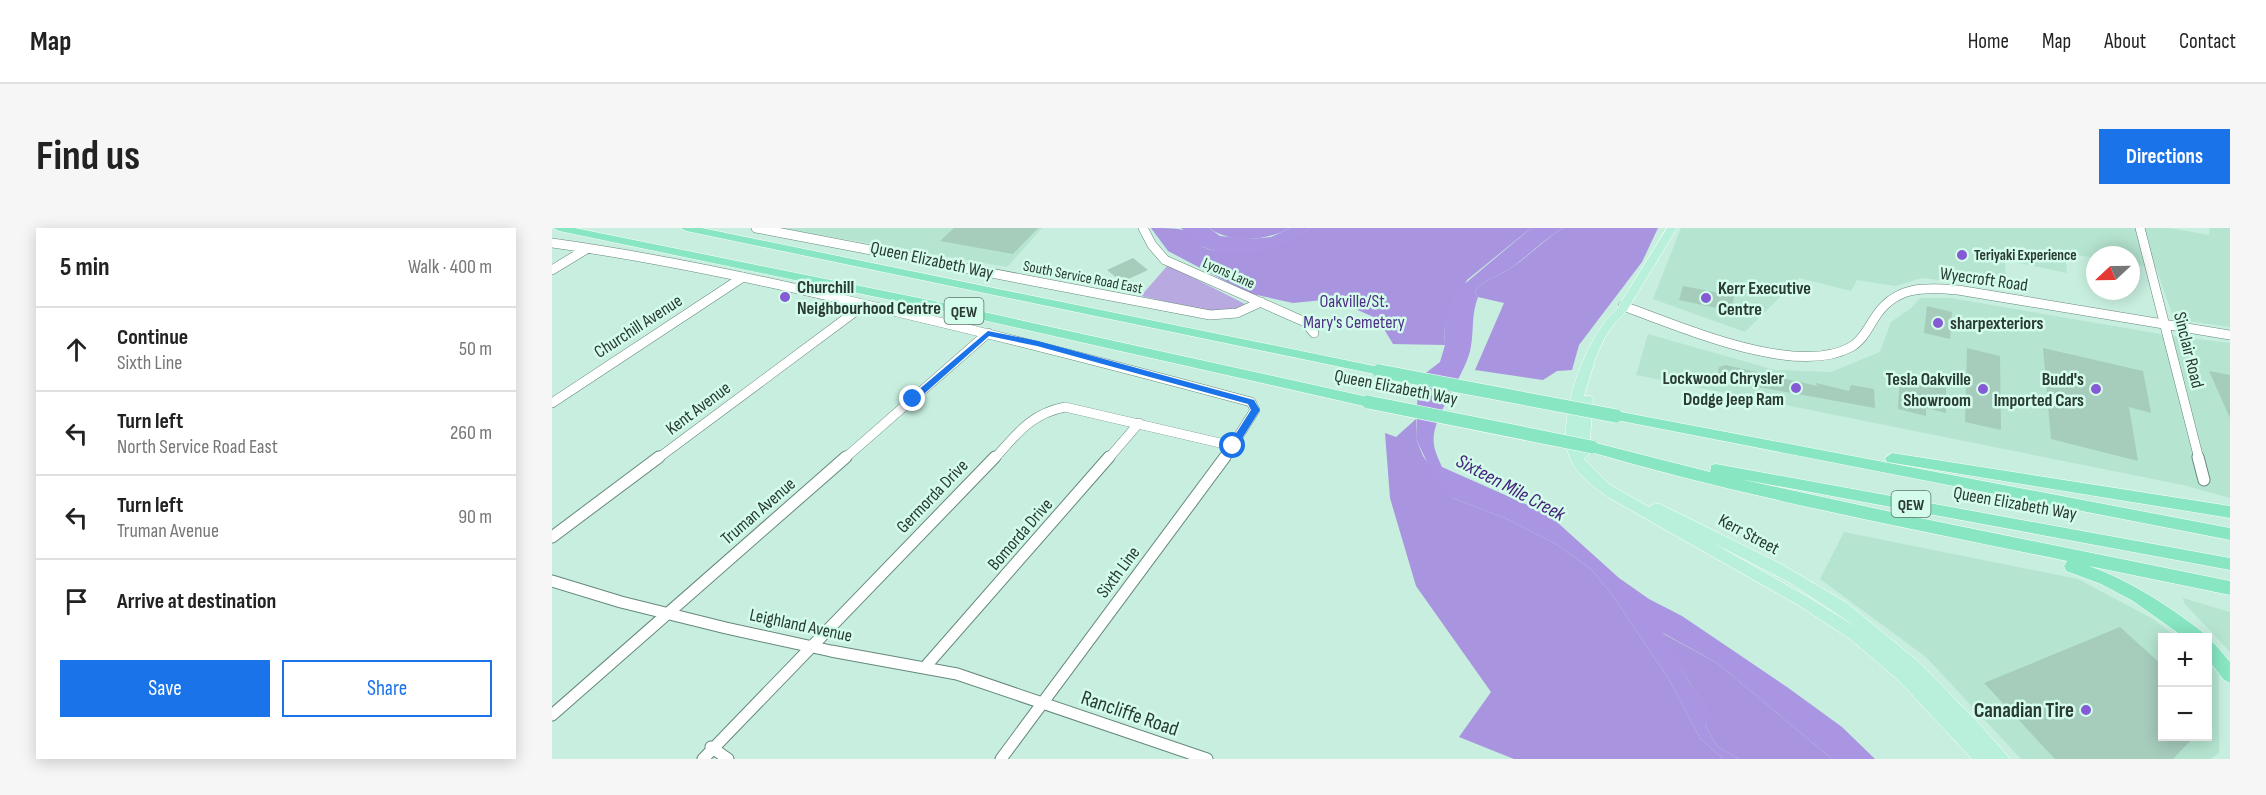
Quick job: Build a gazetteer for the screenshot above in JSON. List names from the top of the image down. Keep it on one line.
{"streets":{"highway":["Queen Elizabeth Way","QEW"],"main road":["Kerr Street"],"street":["Lyons Lane","South Service Road East","Wyecroft Road","Churchill Avenue","Sinclair Road","Kent Avenue","Germorda Drive","Truman Avenue","Bomorda Drive","Sixth Line","Leighland Avenue","Rancliffe Road"]},"crossings":[["Lyons Lane","South Service Road East"],["Wyecroft Road","Sinclair Road"],["Wyecroft Road","Kerr Street"],["Germorda Drive","Bomorda Drive"],["Germorda Drive","Sixth Line"],["Germorda Drive","Leighland Avenue"],["Truman Avenue","Sixth Line"],["Truman Avenue","Leighland Avenue"],["Bomorda Drive","Leighland Avenue"],["Sixth Line","Leighland Avenue"],["Sixth Line","Rancliffe Road"],["Leighland Avenue","Rancliffe Road"]],"water":["Sixteen Mile Creek"],"parks":["Oakville/St. Mary's Cemetery"],"places":["Teriyaki Experience","Churchill Neighbourhood Centre","Kerr Executive Centre","sharpexteriors","Lockwood Chrysler Dodge Jeep Ram","Tesla Oakville Showroom","Budd's Imported Cars","Canadian Tire"],"north":"left","page":{"header":"Map","nav":["Home","Map","About","Contact"],"buttons":["Directions",["Save","Share"]],"title":"Find us","heading":["5 min","Walk · 400 m"],"list":[["Continue","Sixth Line","50 m"],["Turn left","North Service Road East","260 m"],["Turn left","Truman Avenue","90 m"],"Arrive at destination"],"map_buttons":["+","−"]}}
